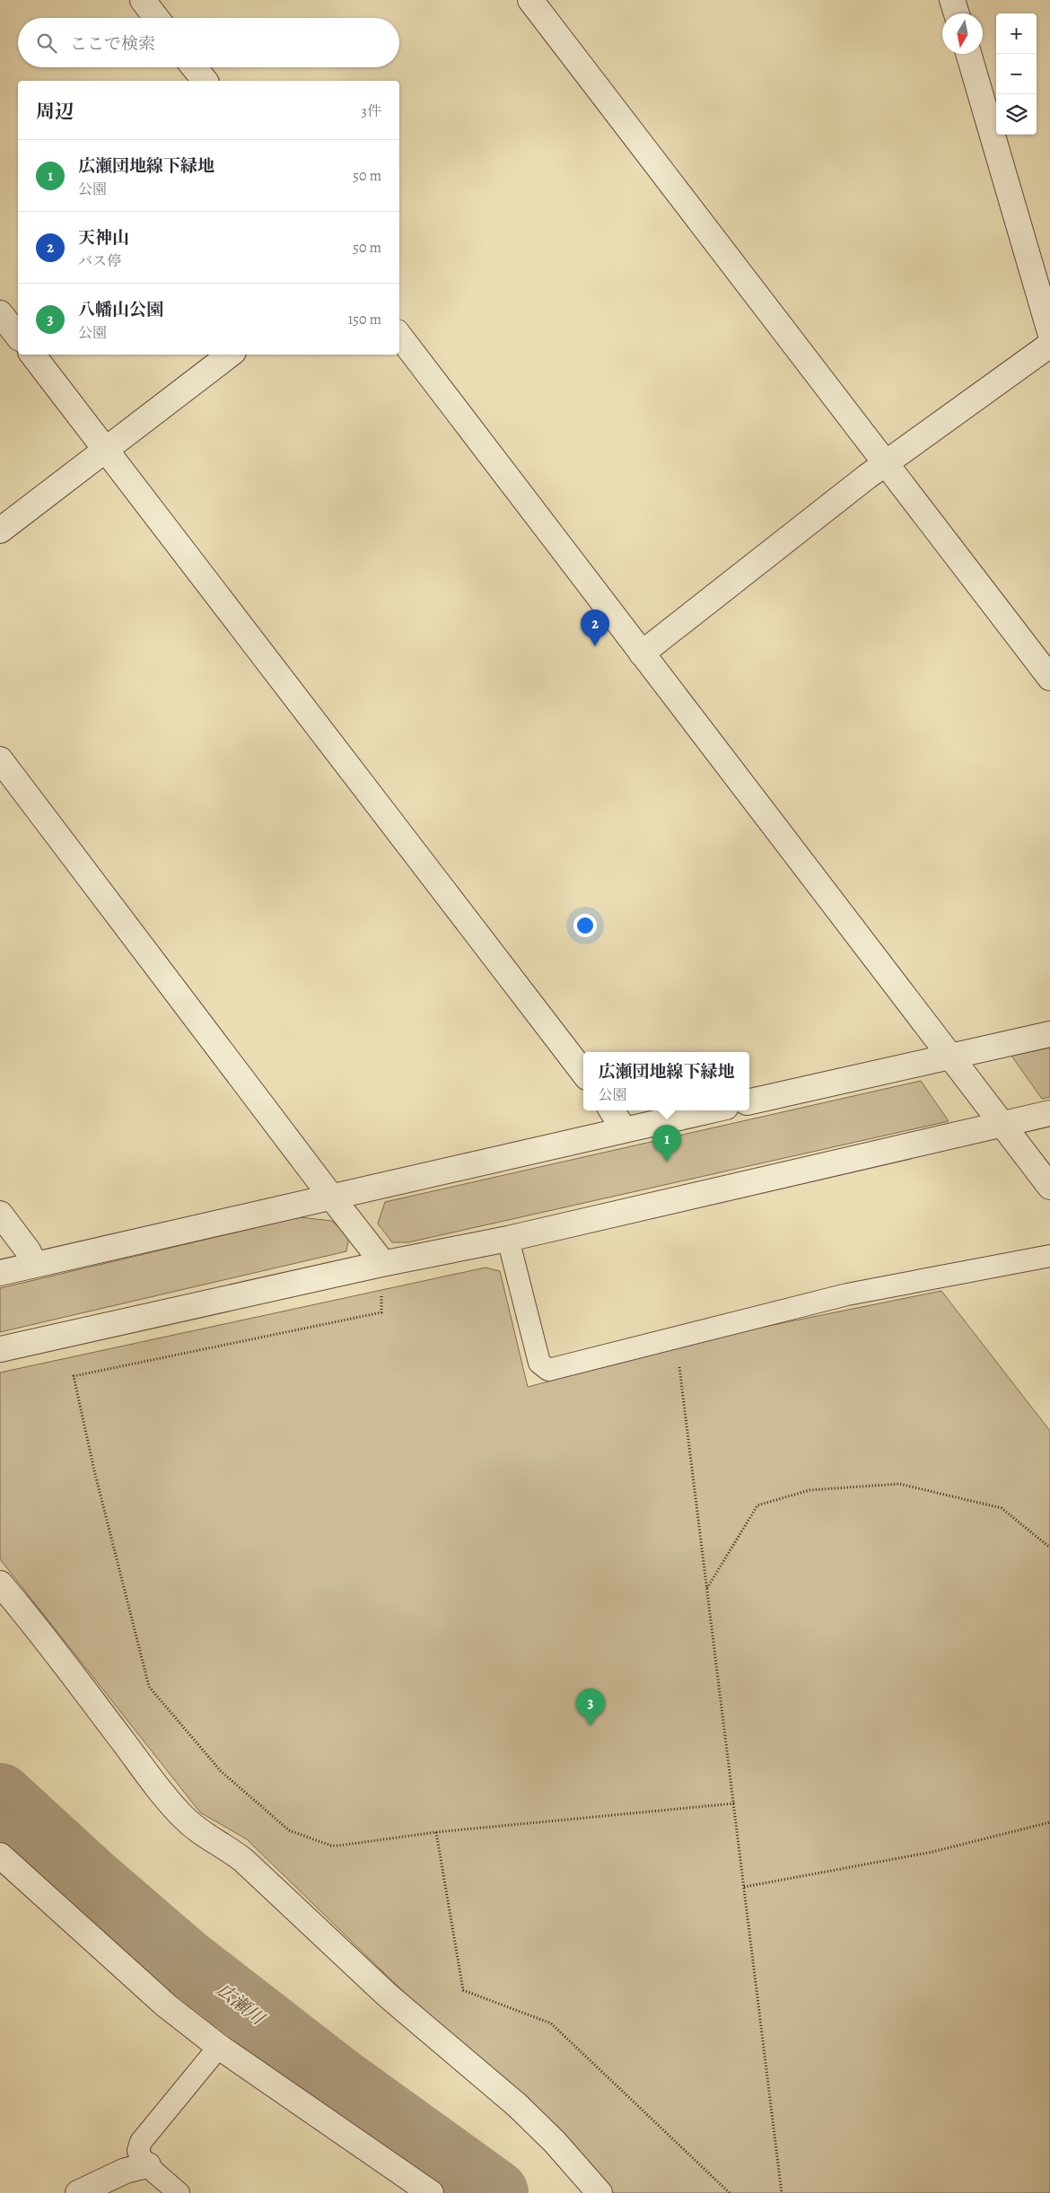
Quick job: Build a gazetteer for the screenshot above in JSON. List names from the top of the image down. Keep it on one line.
{"water":["広瀬川"],"north":"bottom","page":{"map_buttons":["+","−"],"search":"ここで検索","heading":["周辺","3件"],"list":[{"mark":"1","name":"広瀬団地線下緑地","note":"公園","value":"50 m"},{"mark":"2","name":"天神山","note":"バス停","value":"50 m"},{"mark":"3","name":"八幡山公園","note":"公園","value":"150 m"}],"pins":["2","1","3"],"popup":["広瀬団地線下緑地","公園"]}}
